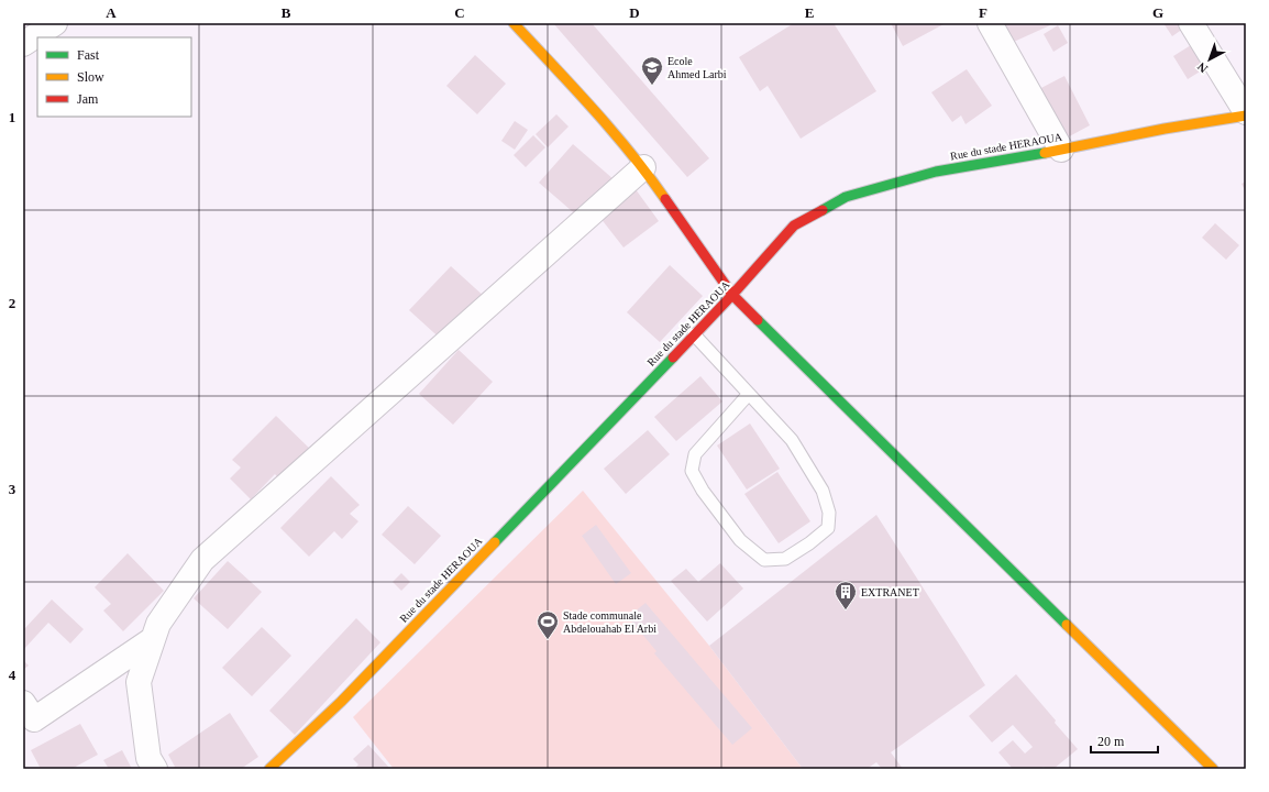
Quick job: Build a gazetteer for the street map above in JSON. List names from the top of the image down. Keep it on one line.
{"streets":{"street":["Rue du stade HERAOUA"]},"places":{"school or university":["Ecole Ahmed Larbi"],"building":["EXTRANET"],"sports":["Stade communale Abdelouahab El Arbi"]},"legend":["Fast","Slow","Jam"],"scale_bar":"20 m","north":"bottom left","grid":{"columns":["A","B","C","D","E","F","G"],"rows":["1","2","3","4"]}}
